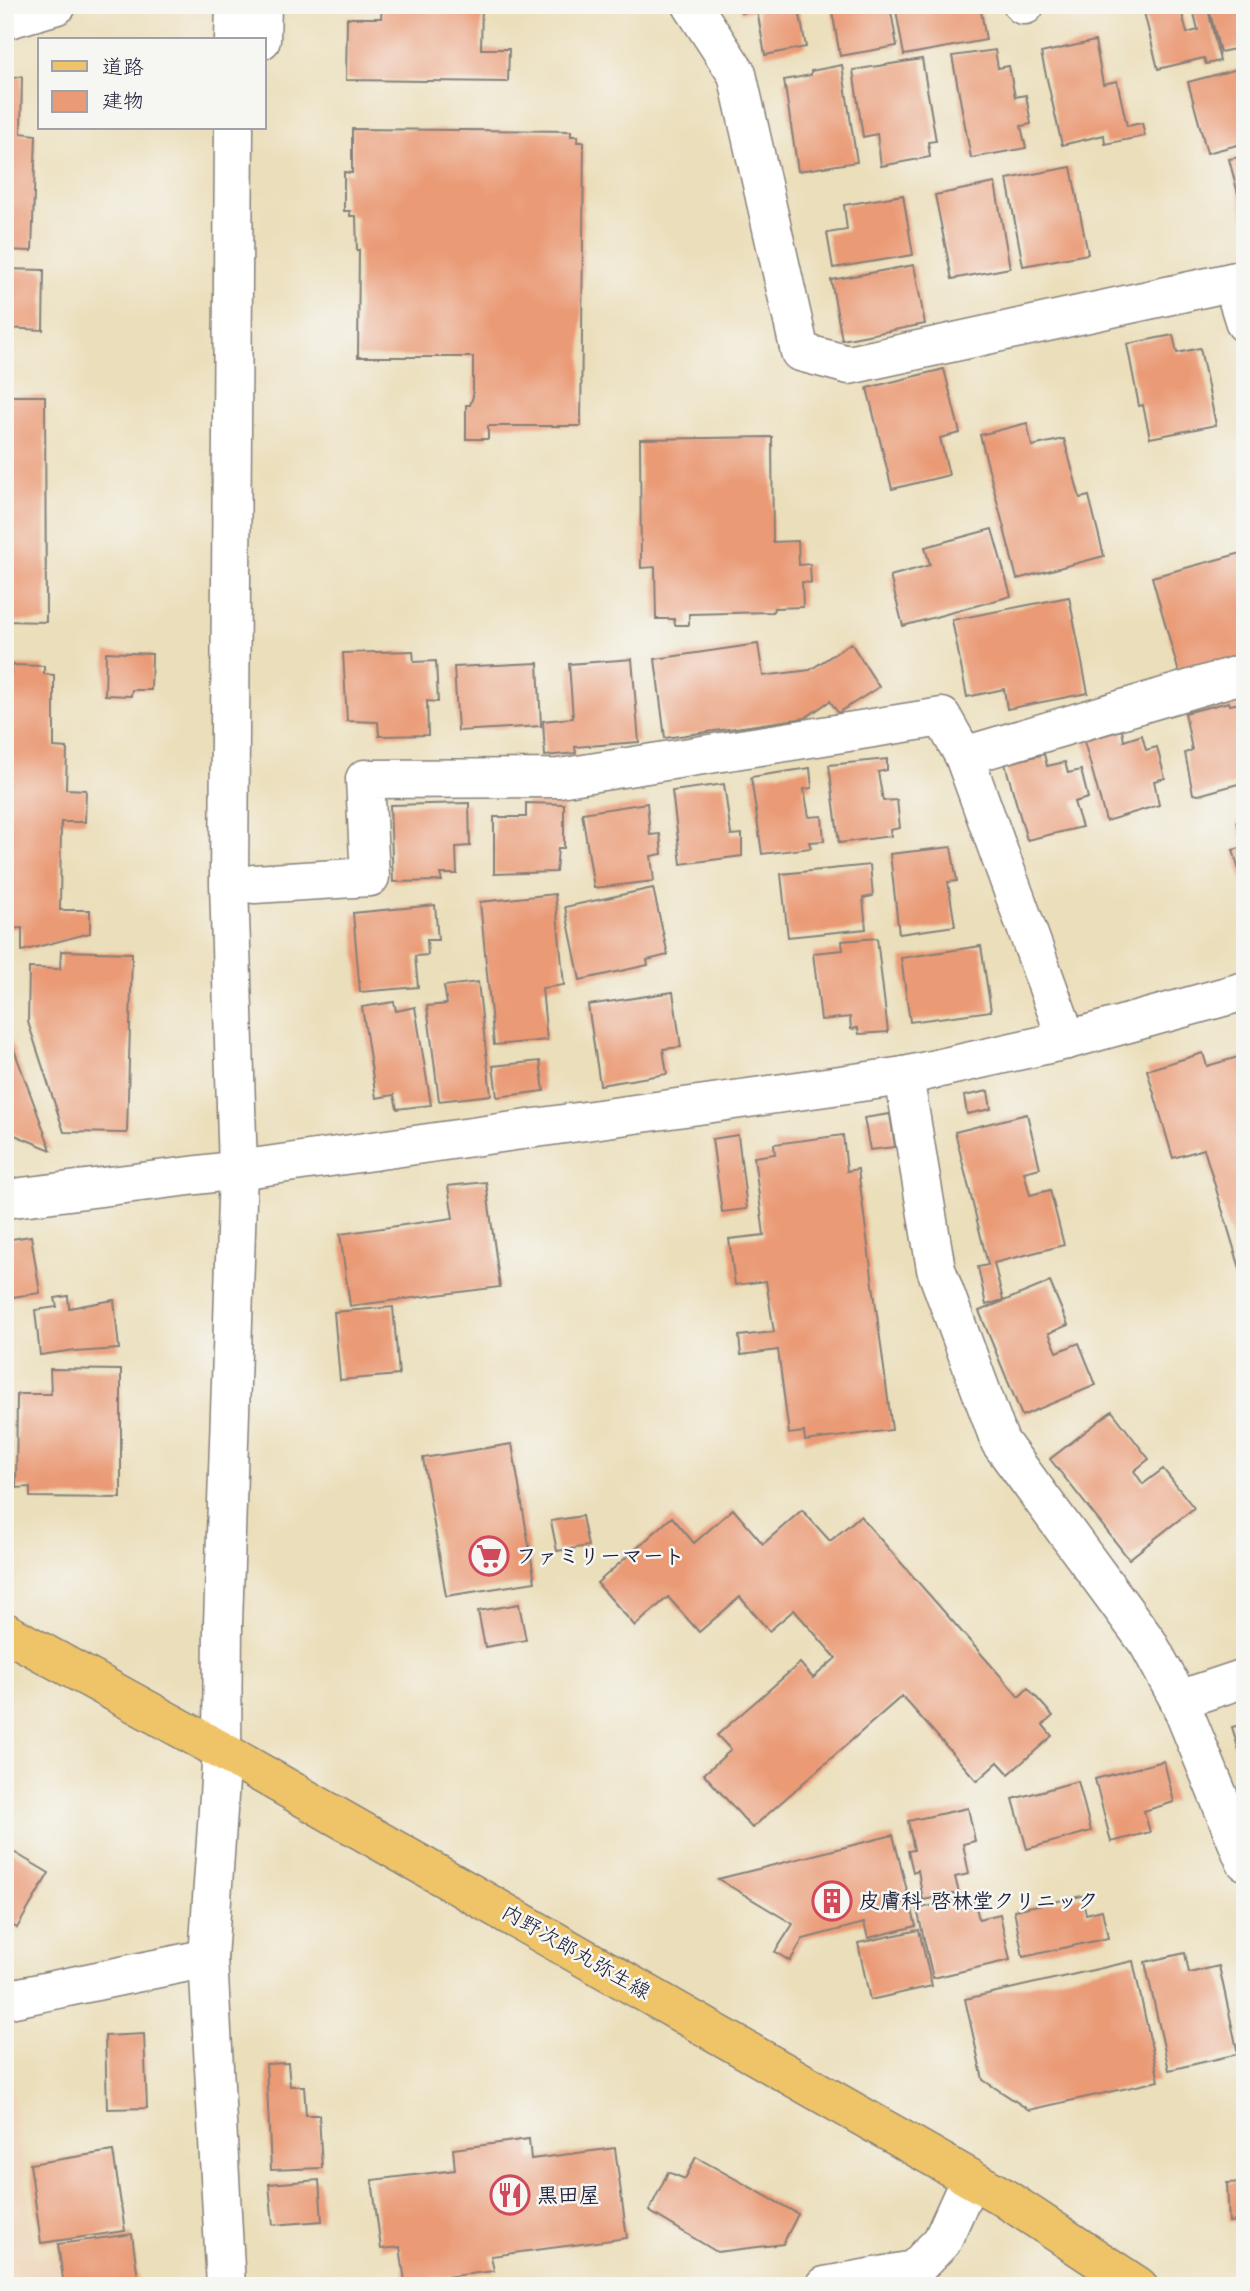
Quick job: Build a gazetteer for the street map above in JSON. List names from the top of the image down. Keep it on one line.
{"streets":{"main road":["内野次郎丸弥生線"]},"places":{"supermarket":["ファミリーマート"],"building":["皮膚科 啓林堂クリニック"],"restaurant":["黒田屋"]},"legend":["道路","建物"]}
